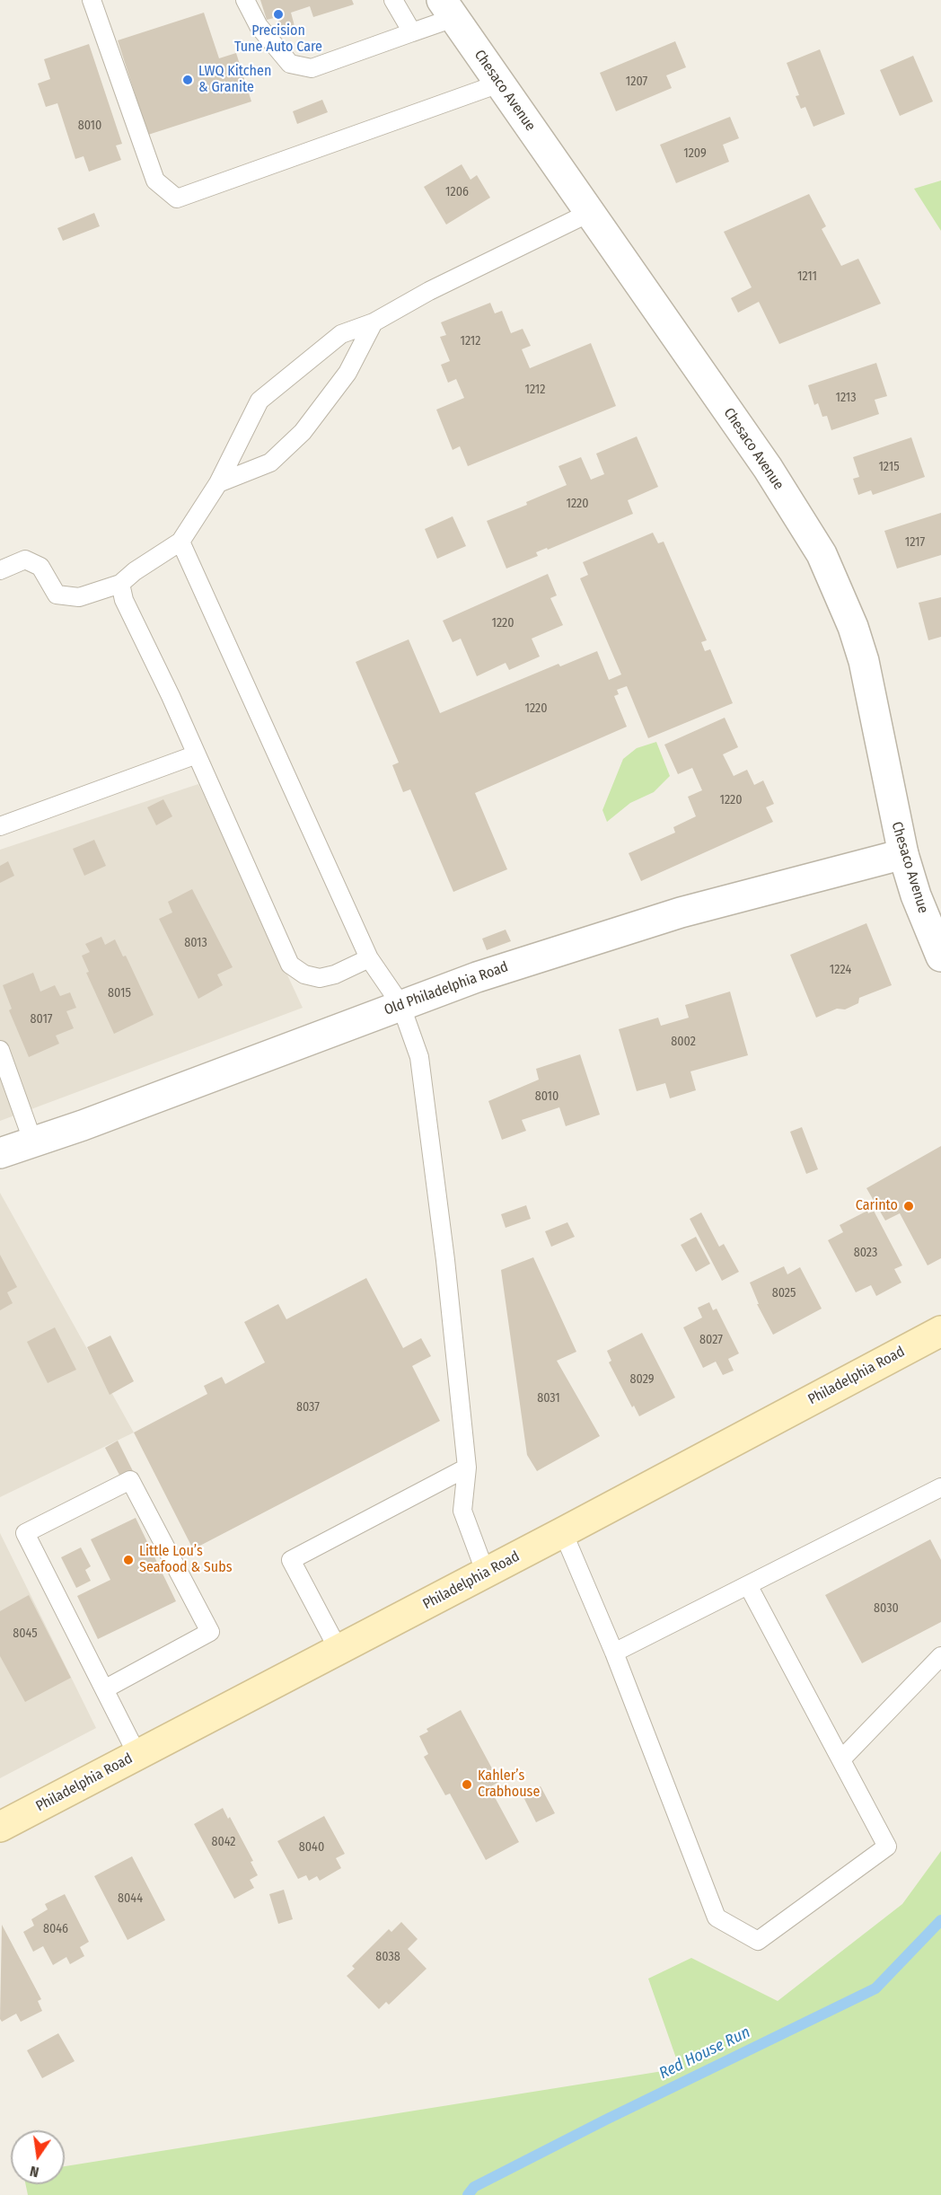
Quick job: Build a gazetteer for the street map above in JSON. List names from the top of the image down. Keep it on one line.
{"streets":{"main road":["Philadelphia Road"],"street":["Chesaco Avenue","Old Philadelphia Road"]},"crossings":[["Chesaco Avenue","Old Philadelphia Road"]],"water":["Red House Run"],"places":["Precision Tune Auto Care","LWQ Kitchen & Granite","Carinto","Little Lou’s Seafood & Subs","Kahler’s Crabhouse"],"house_numbers":["1207","8010","1209","1206","1211","1212","1212","1213","1215","1220","1217","1220","1220","1220","8013","1224","8015","8017","8002","8010","8023","8025","8027","8029","8031","8037","8030","8045","8042","8040","8044","8046","8038"],"north":"bottom"}
